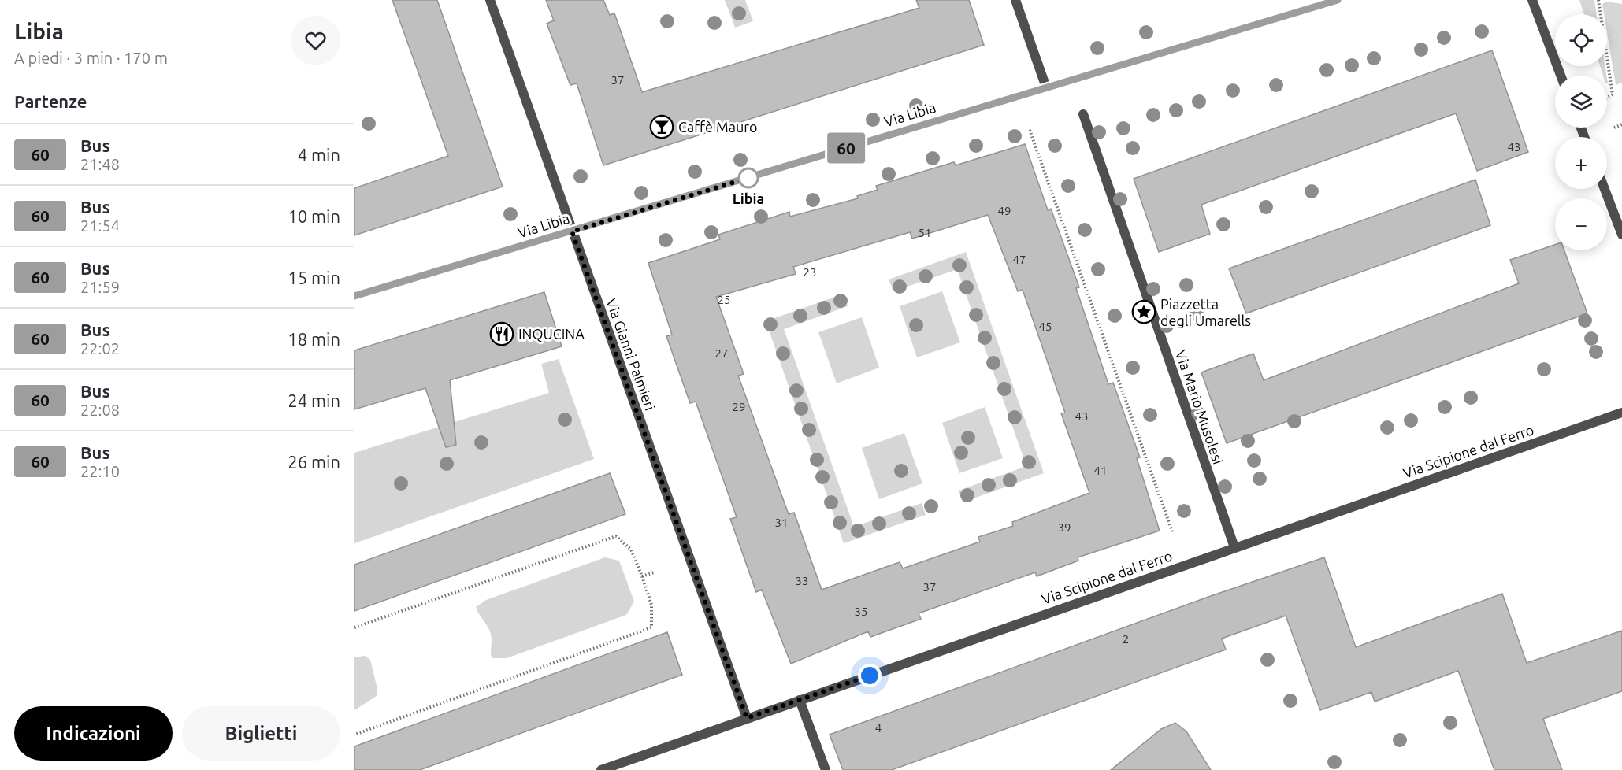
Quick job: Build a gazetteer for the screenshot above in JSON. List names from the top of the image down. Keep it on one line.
{"streets":{"street":["Via Libia","Via Gianni Palmieri","Via Mario Musolesi","Via Scipione dal Ferro"]},"crossings":[["Via Libia","Via Gianni Palmieri"],["Via Gianni Palmieri","Via Scipione dal Ferro"],["Via Mario Musolesi","Via Scipione dal Ferro"]],"places":{"bar":["Caffè Mauro"],"other":["Libia"],"place":["Piazzetta degli Umarells"],"restaurant":["INQUCINA"]},"lines":["bus line 60"],"house_numbers":["37","43","49","51","47","23","25","45","27","29","43","41","31","39","33","37","35","2","4"],"page":{"heading":[["Libia","A piedi · 3 min · 170 m"],"Partenze"],"on_map":"60","map_buttons":["+","−"],"list":[{"mark":"60","name":"Bus","note":"21:48","value":"4 min"},{"mark":"60","name":"Bus","note":"21:54","value":"10 min"},{"mark":"60","name":"Bus","note":"21:59","value":"15 min"},{"mark":"60","name":"Bus","note":"22:02","value":"18 min"},{"mark":"60","name":"Bus","note":"22:08","value":"24 min"},{"mark":"60","name":"Bus","note":"22:10","value":"26 min"}],"buttons":["Indicazioni","Biglietti"]}}
